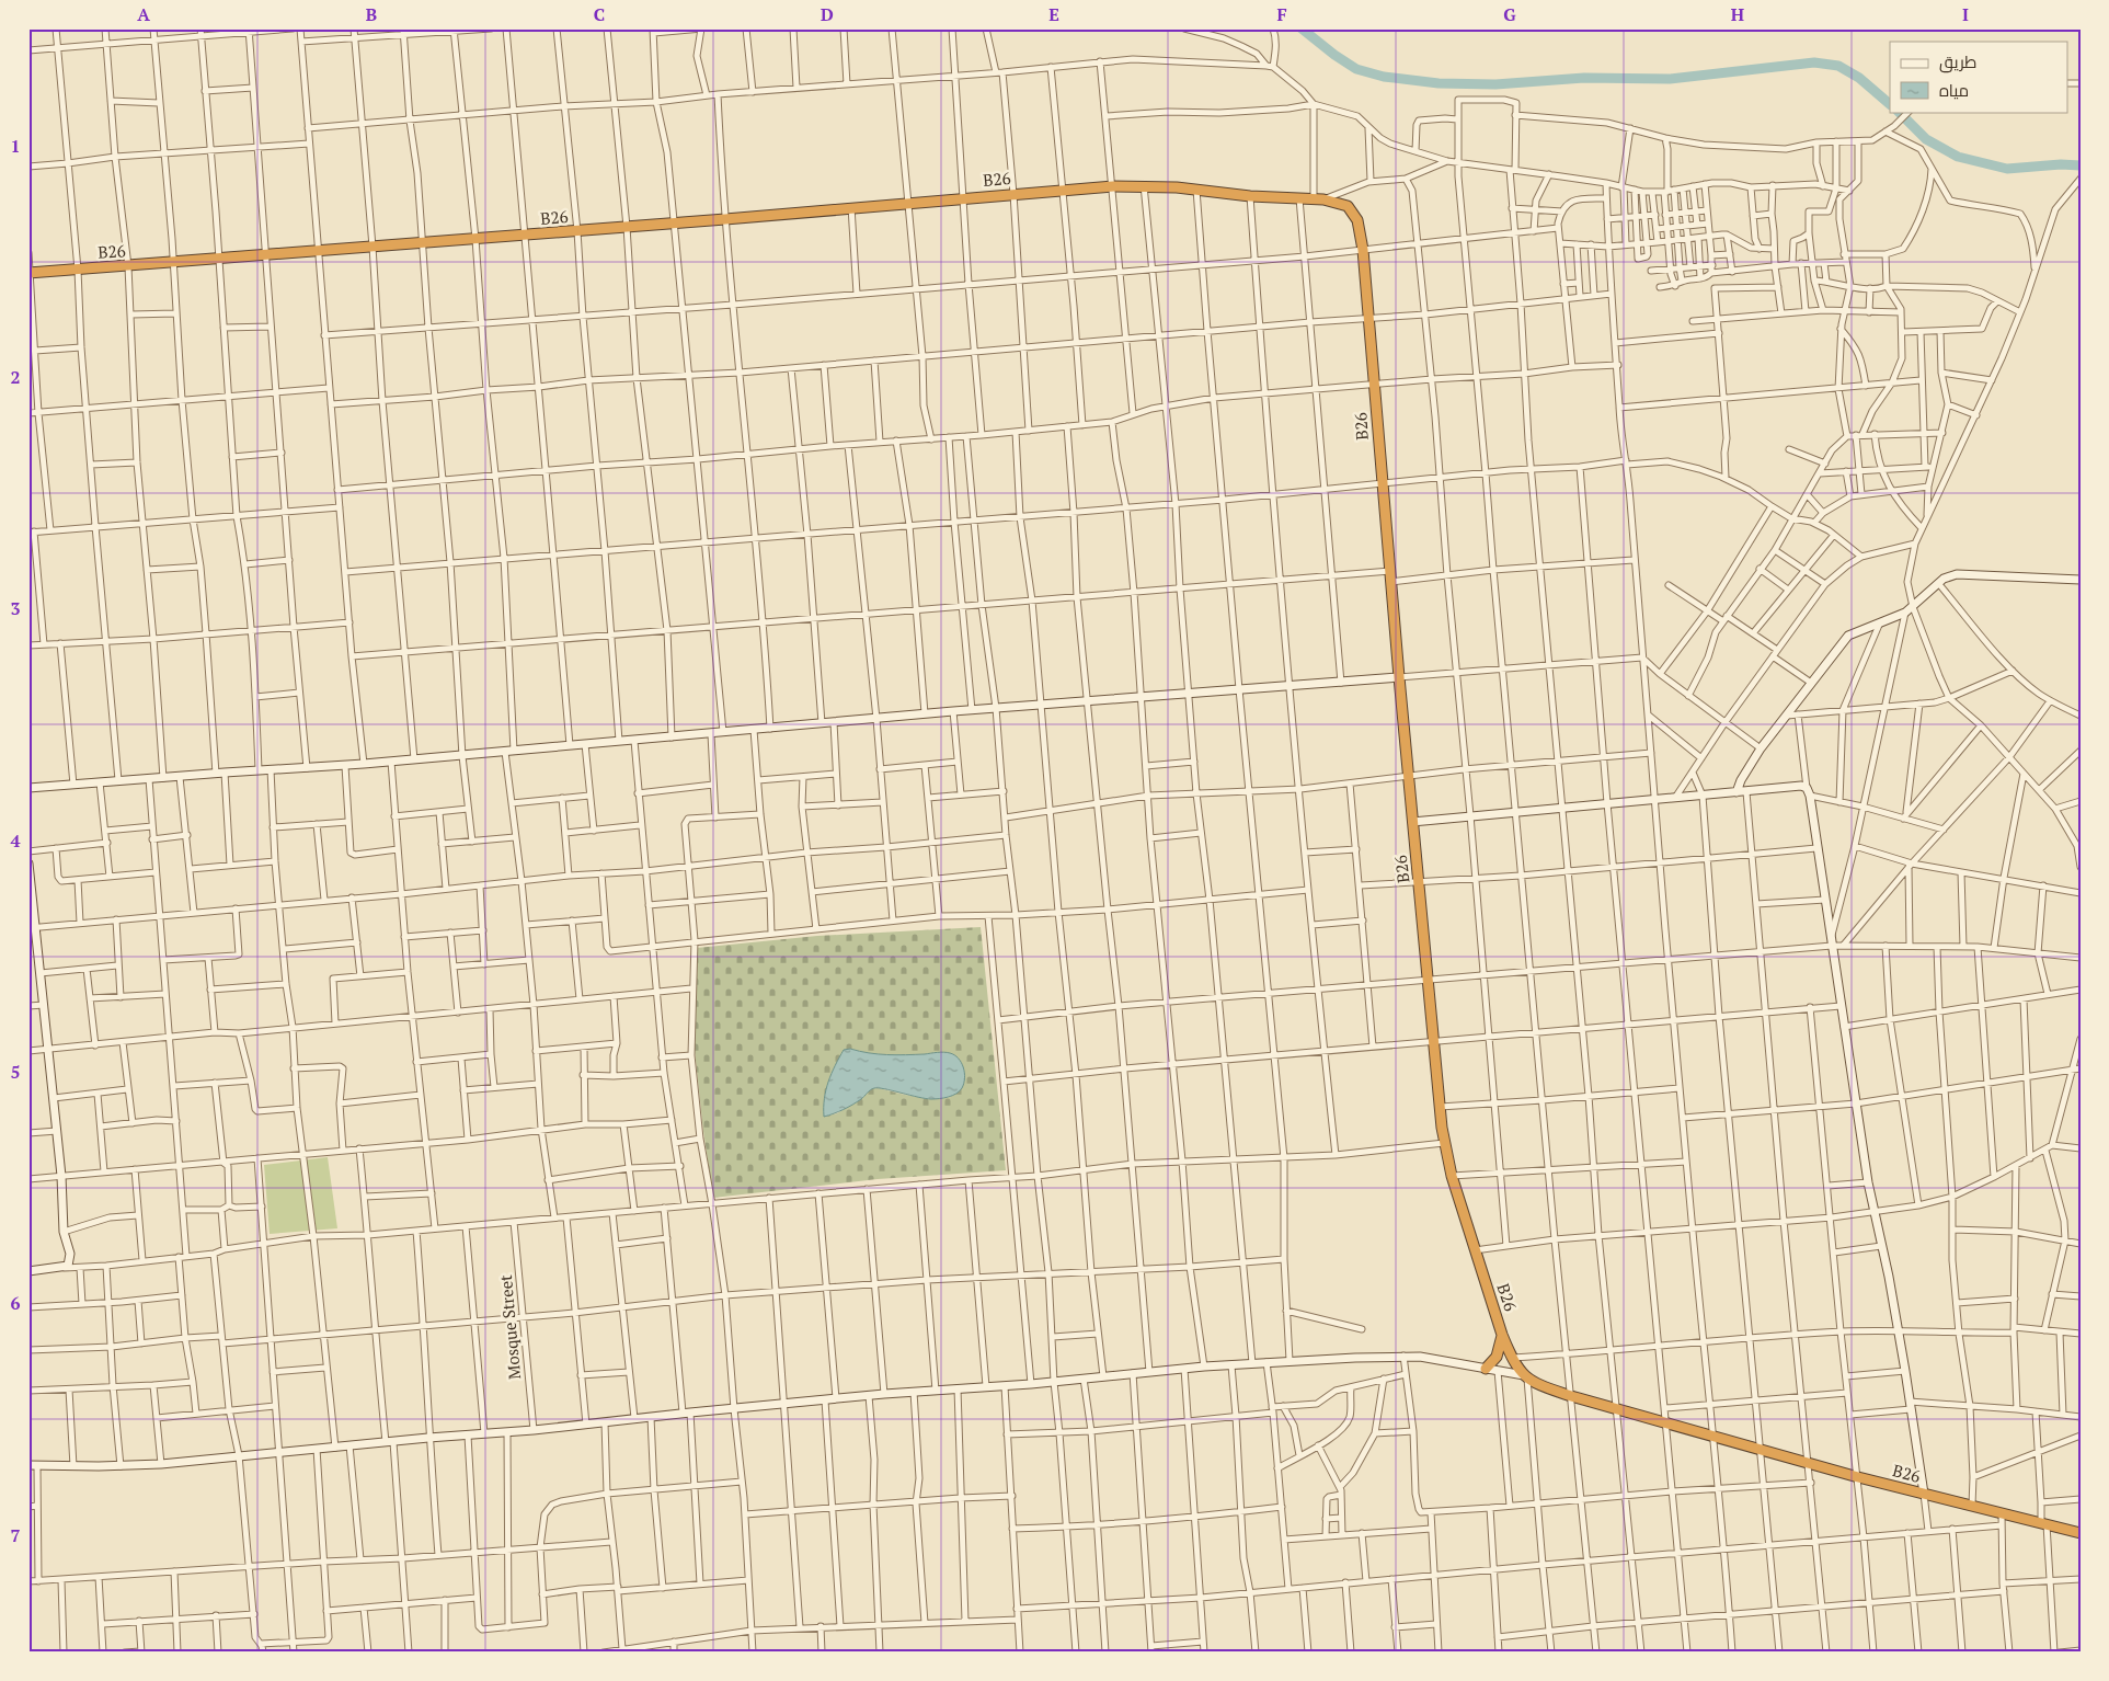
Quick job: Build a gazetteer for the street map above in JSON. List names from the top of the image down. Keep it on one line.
{"streets":{"highway":["B26"],"street":["Mosque Street"]},"legend":["طريق","مياه"],"grid":{"columns":["A","B","C","D","E","F","G","H","I"],"rows":["1","2","3","4","5","6","7"]}}
